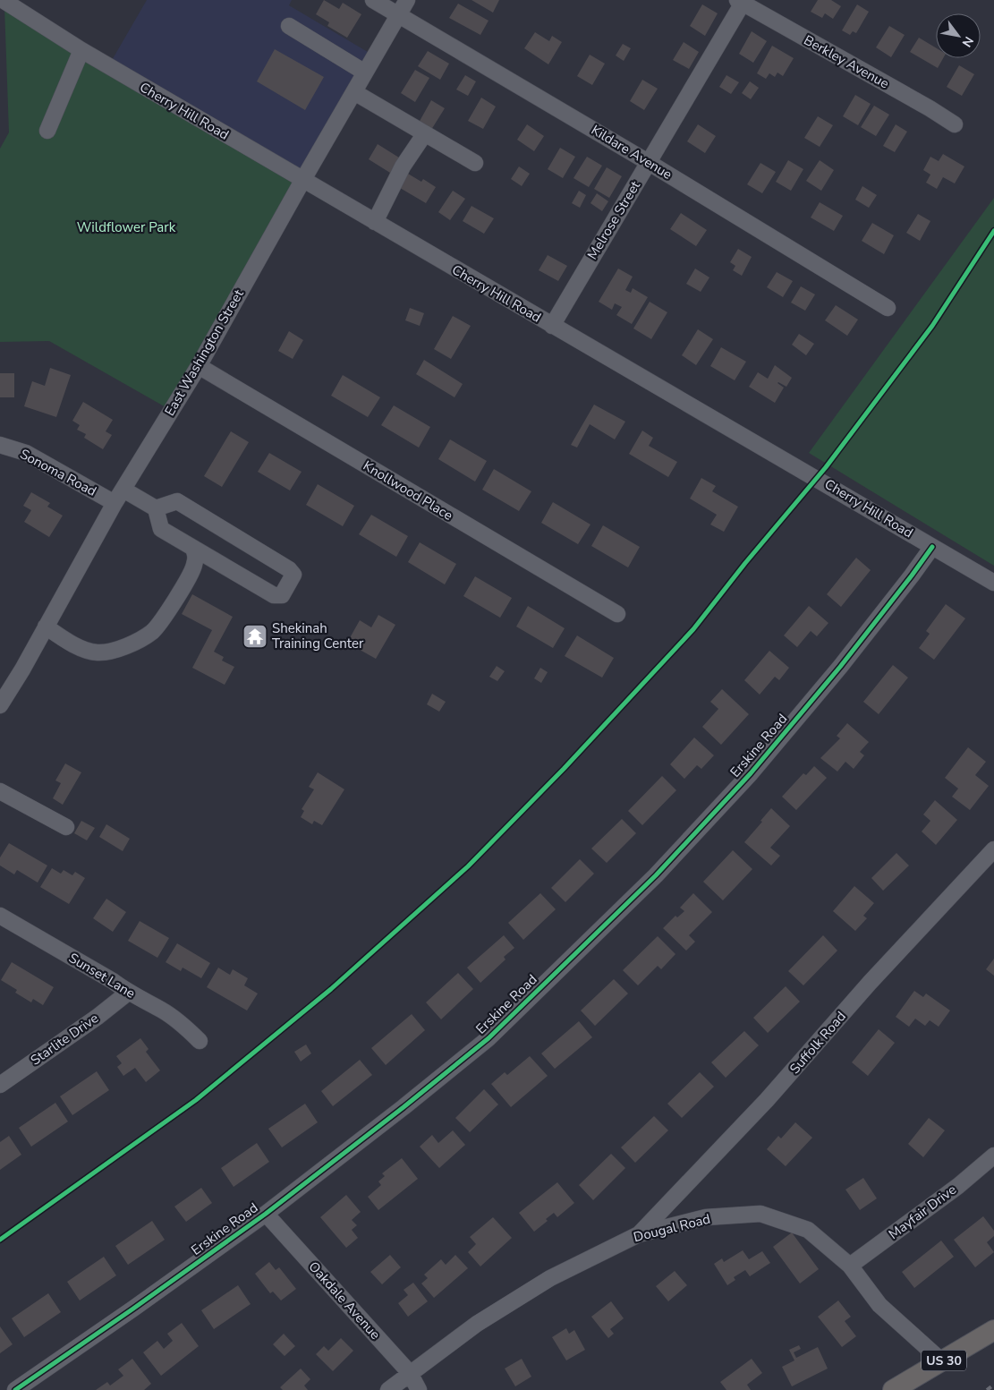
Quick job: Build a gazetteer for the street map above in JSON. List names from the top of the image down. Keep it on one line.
{"streets":{"main road":["US 30"],"street":["Berkley Avenue","Cherry Hill Road","Kildare Avenue","Melrose Street","East Washington Street","Sonoma Road","Knollwood Place","Erskine Road","Sunset Lane","Starlite Drive","Suffolk Road","Mayfair Drive","Dougal Road","Oakdale Avenue"]},"crossings":[["Berkley Avenue","Melrose Street"],["Cherry Hill Road","Melrose Street"],["Cherry Hill Road","East Washington Street"],["Cherry Hill Road","Erskine Road"],["Kildare Avenue","Melrose Street"],["Kildare Avenue","East Washington Street"],["East Washington Street","Sonoma Road"],["East Washington Street","Knollwood Place"],["Erskine Road","Oakdale Avenue"],["Sunset Lane","Starlite Drive"],["Suffolk Road","Dougal Road"],["Mayfair Drive","Dougal Road"],["Dougal Road","Oakdale Avenue"],["Dougal Road","US 30"]],"parks":["Wildflower Park"],"places":{"temple":["Shekinah Training Center"]},"north":"bottom right"}
